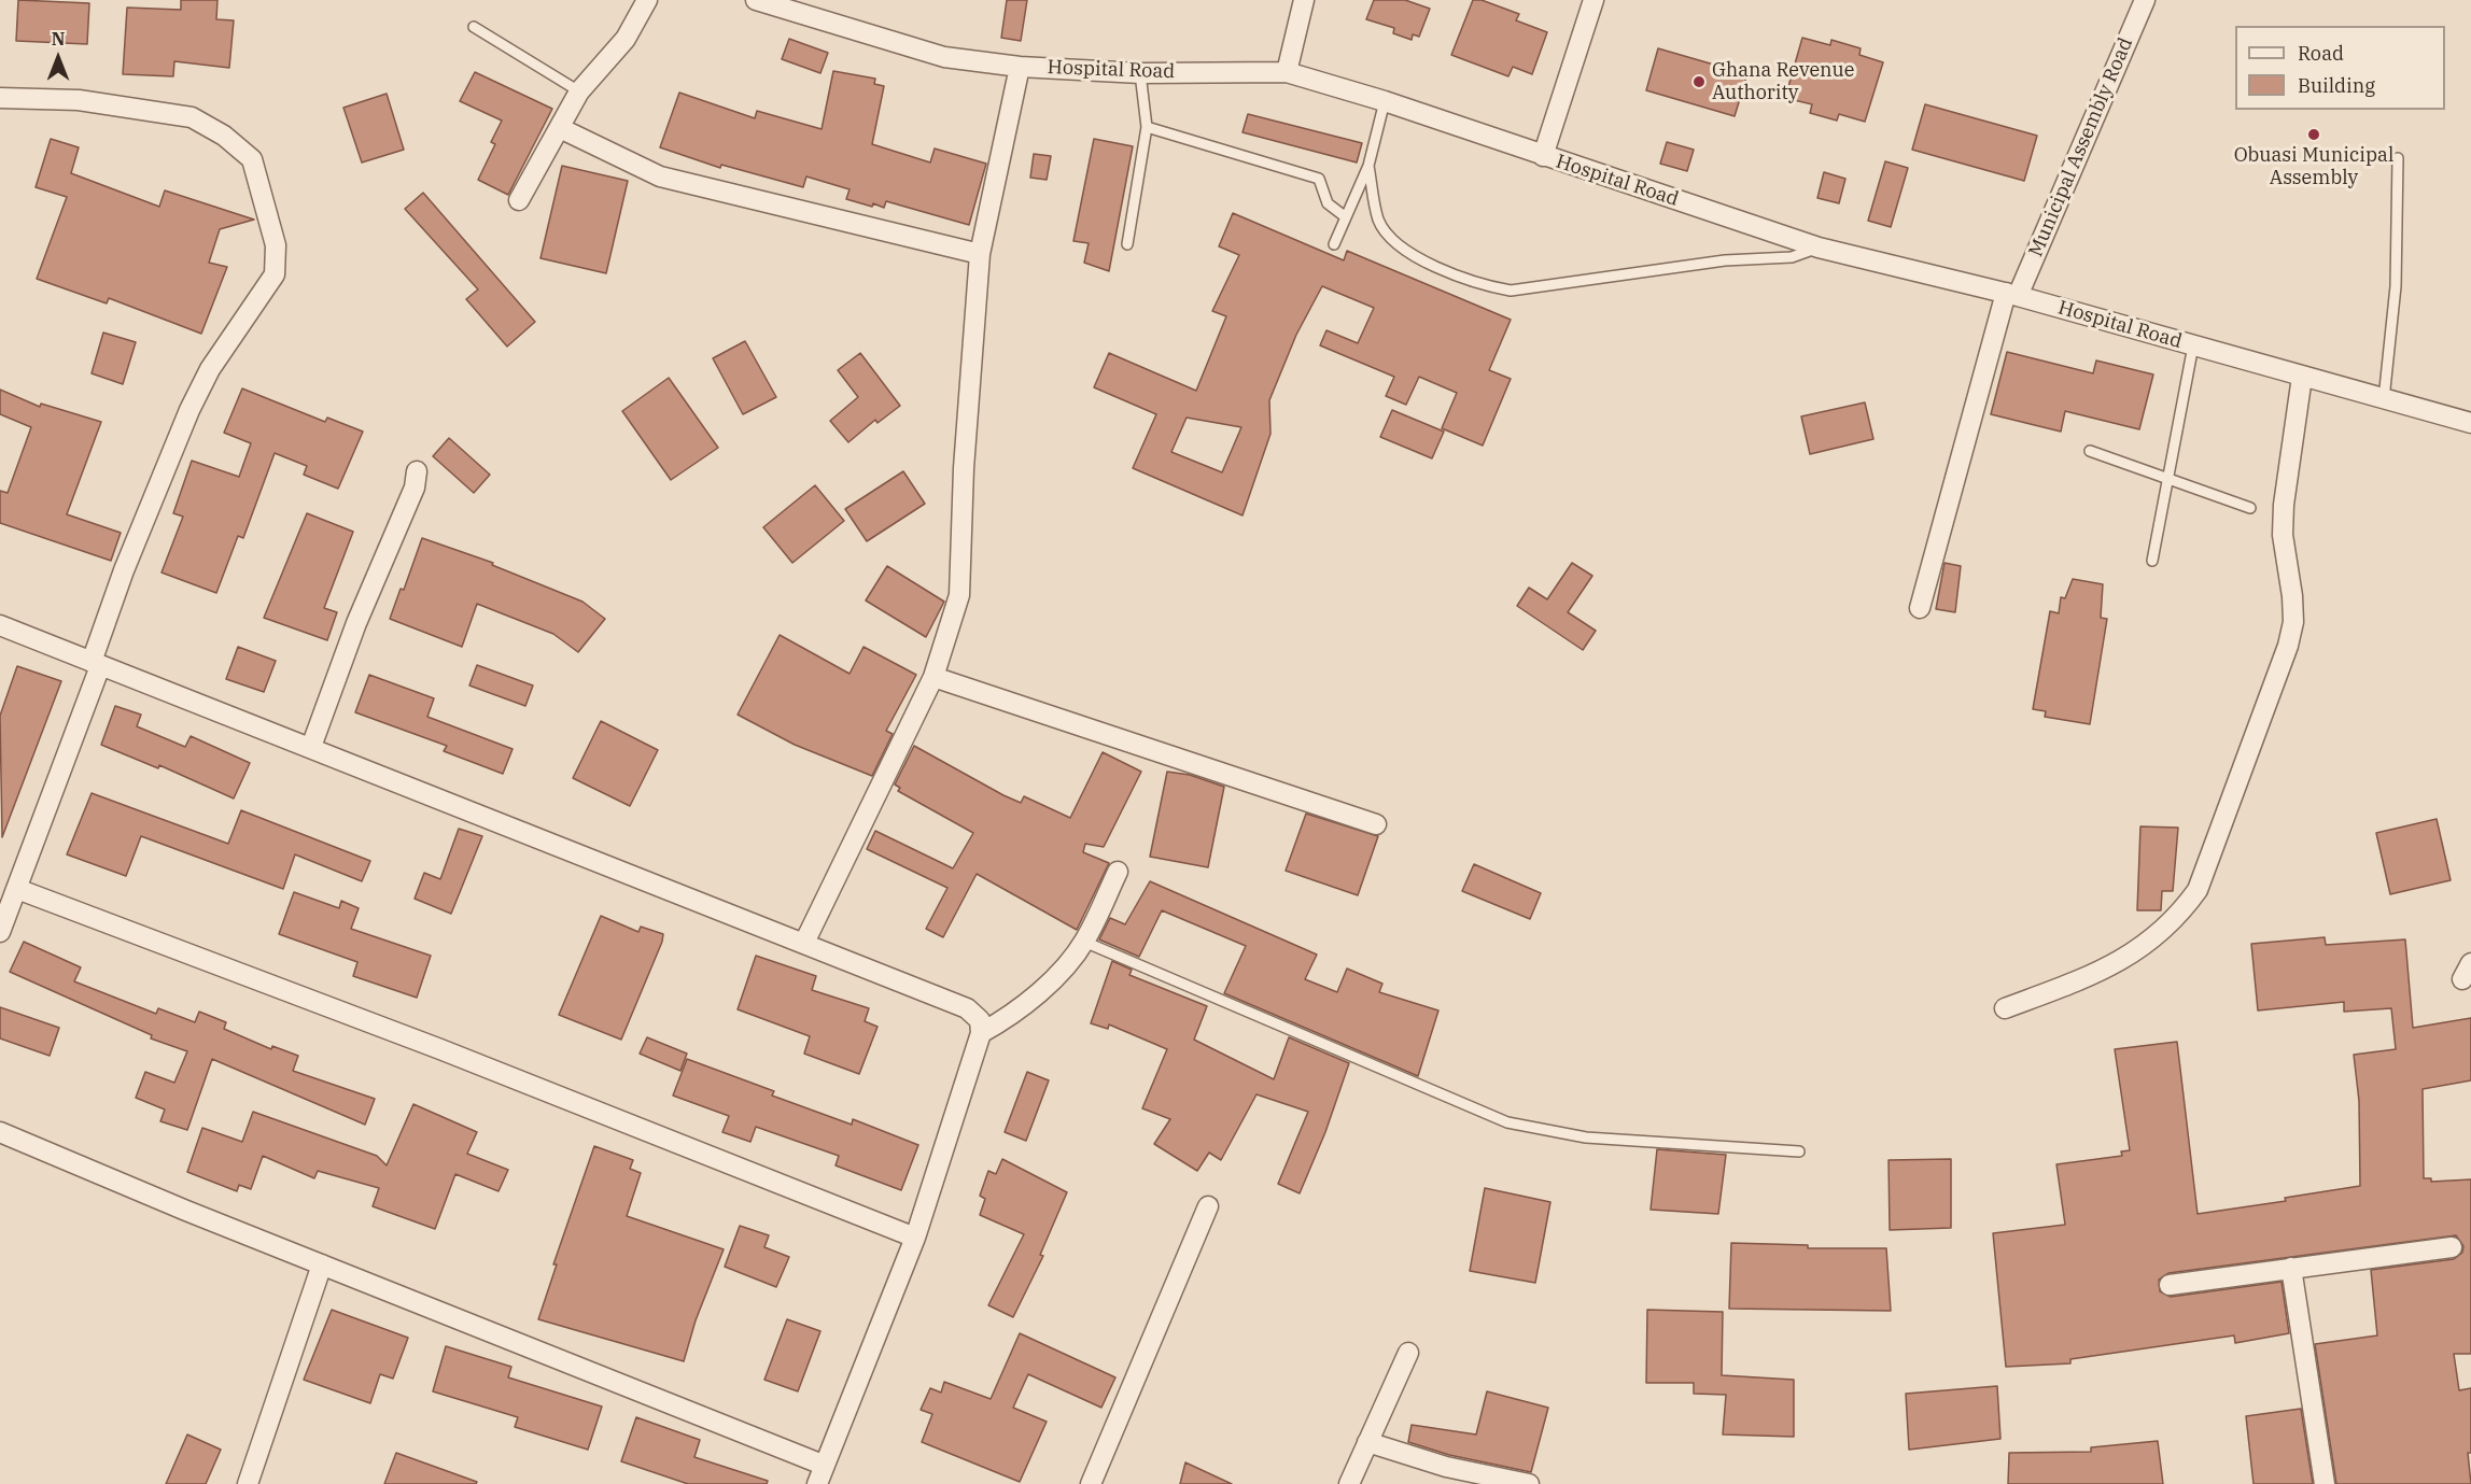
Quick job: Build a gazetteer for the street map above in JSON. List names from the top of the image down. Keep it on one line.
{"streets":{"street":["Hospital Road","Municipal Assembly Road"]},"crossings":[["Hospital Road","Municipal Assembly Road"]],"places":["Ghana Revenue Authority","Obuasi Municipal Assembly"],"legend":["Road","Building"],"north":"top"}
